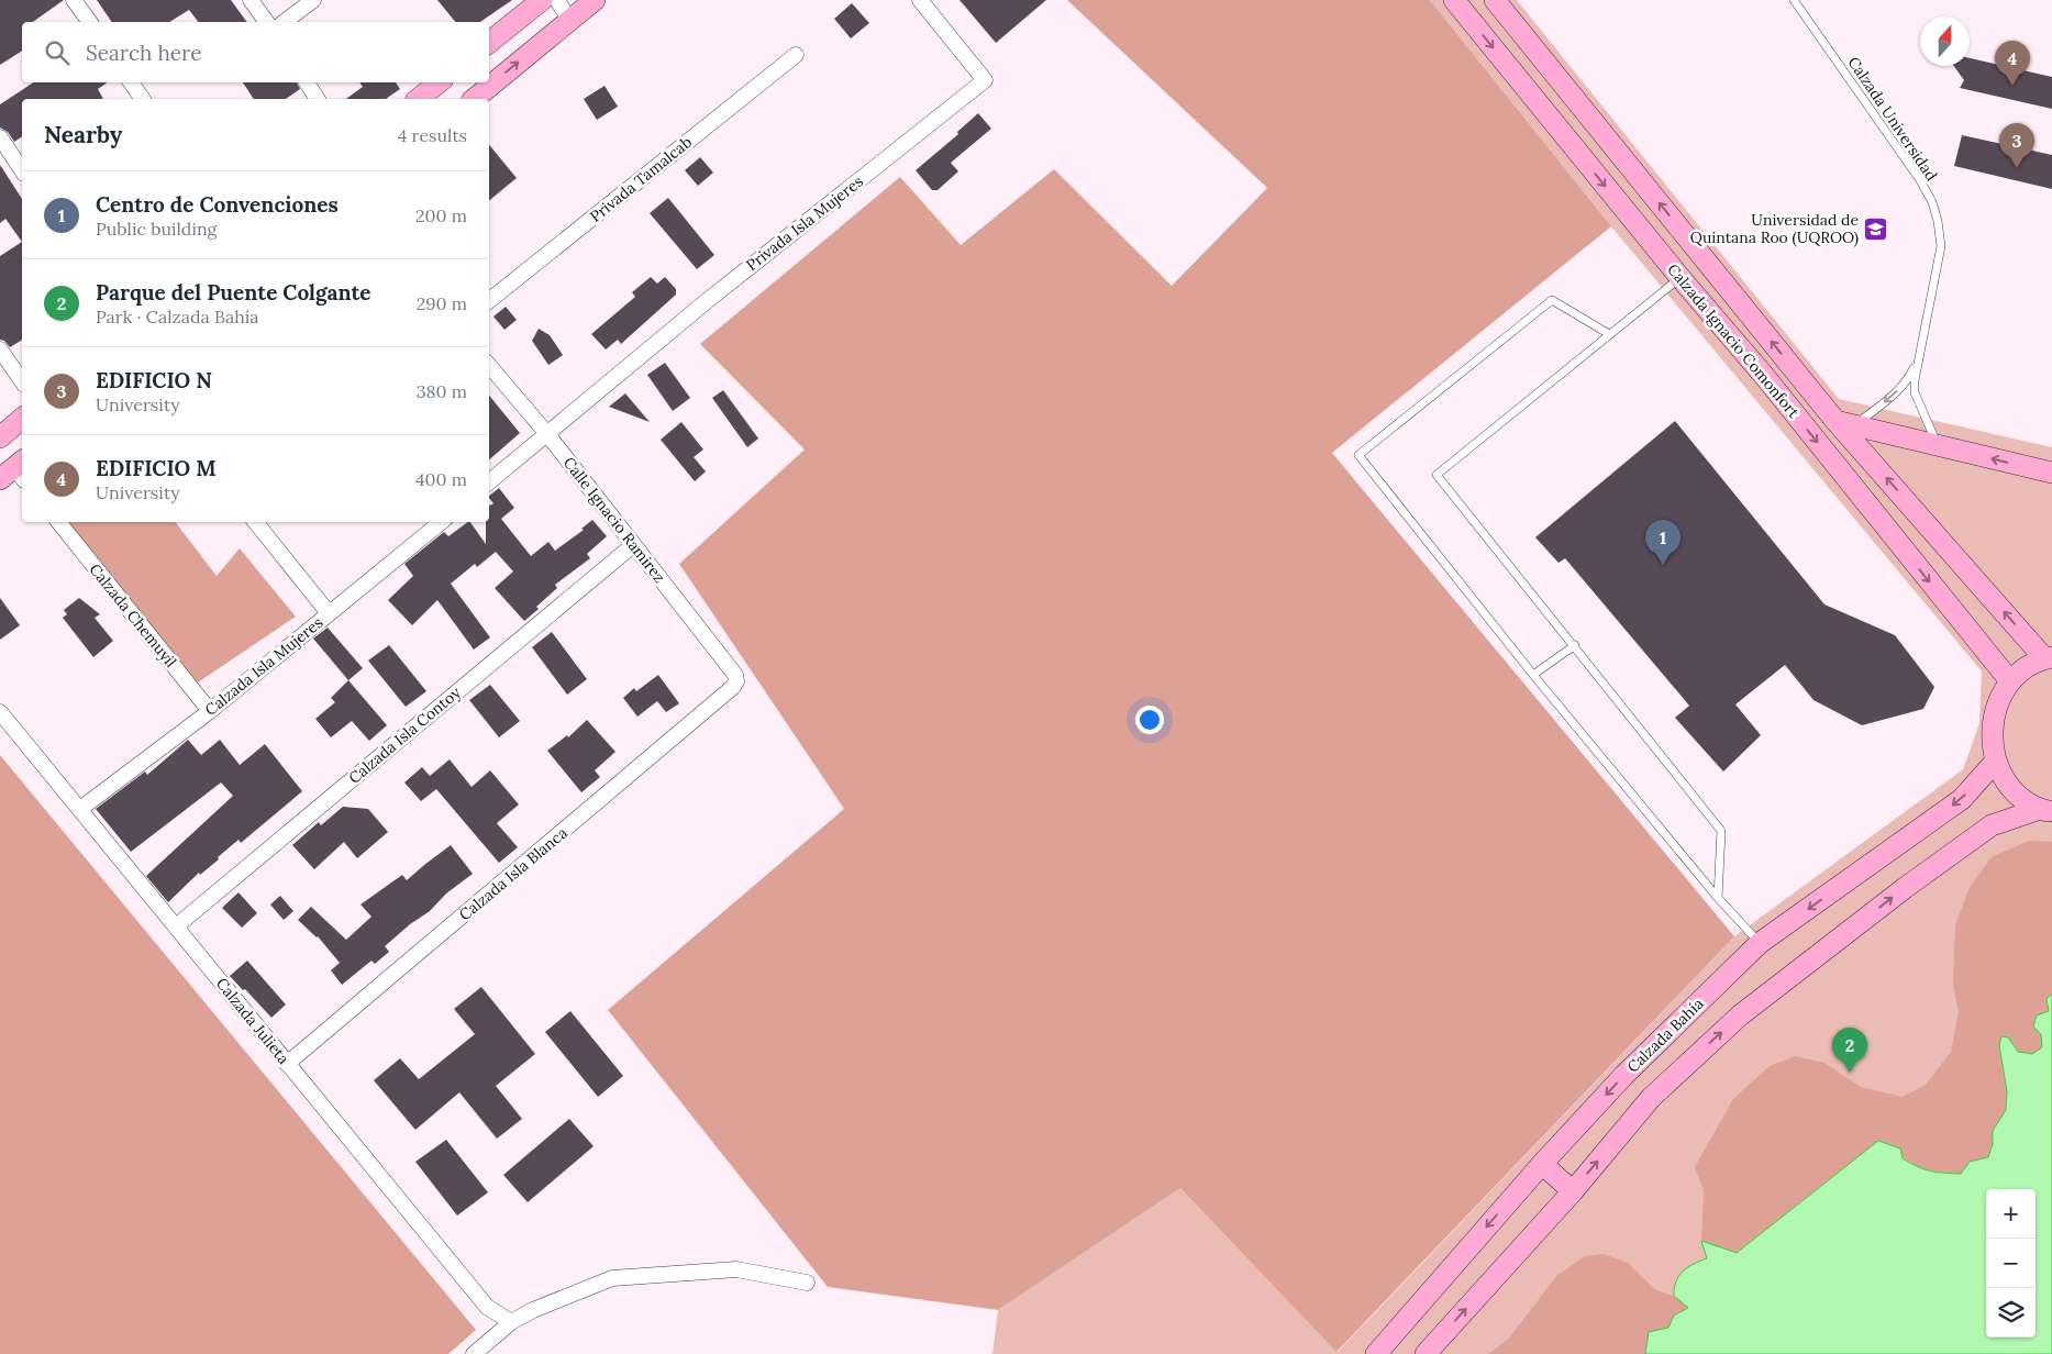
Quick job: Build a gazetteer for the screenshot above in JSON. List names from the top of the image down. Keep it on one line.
{"streets":{"main road":["Calzada Ignacio Comonfort","Calzada Bahía"],"street":["Privada Tamalcab","Privada Isla Mujeres","Calle Ignacio Ramirez","Calzada Chemuyil","Calzada Isla Mujeres","Calzada Isla Contoy","Calzada Isla Blanca","Calzada Julieta"],"lane":["Calzada Universidad"]},"crossings":[["Calzada Universidad","Calzada Ignacio Comonfort"],["Privada Isla Mujeres","Calle Ignacio Ramirez"],["Calle Ignacio Ramirez","Calzada Isla Contoy"],["Calle Ignacio Ramirez","Calzada Isla Blanca"],["Calzada Chemuyil","Calzada Isla Mujeres"],["Calzada Isla Mujeres","Calzada Julieta"],["Calzada Isla Contoy","Calzada Julieta"],["Calzada Isla Blanca","Calzada Julieta"]],"places":{"school or university":["Universidad de Quintana Roo (UQROO)"]},"north":"top","page":{"search":"Search here","pins":["4","3","1","2"],"heading":["Nearby","4 results"],"list":[{"mark":"1","name":"Centro de Convenciones","note":"Public building","value":"200 m"},{"mark":"2","name":"Parque del Puente Colgante","note":"Park · Calzada Bahía","value":"290 m"},{"mark":"3","name":"EDIFICIO N","note":"University","value":"380 m"},{"mark":"4","name":"EDIFICIO M","note":"University","value":"400 m"}],"map_buttons":["+","−"]}}
